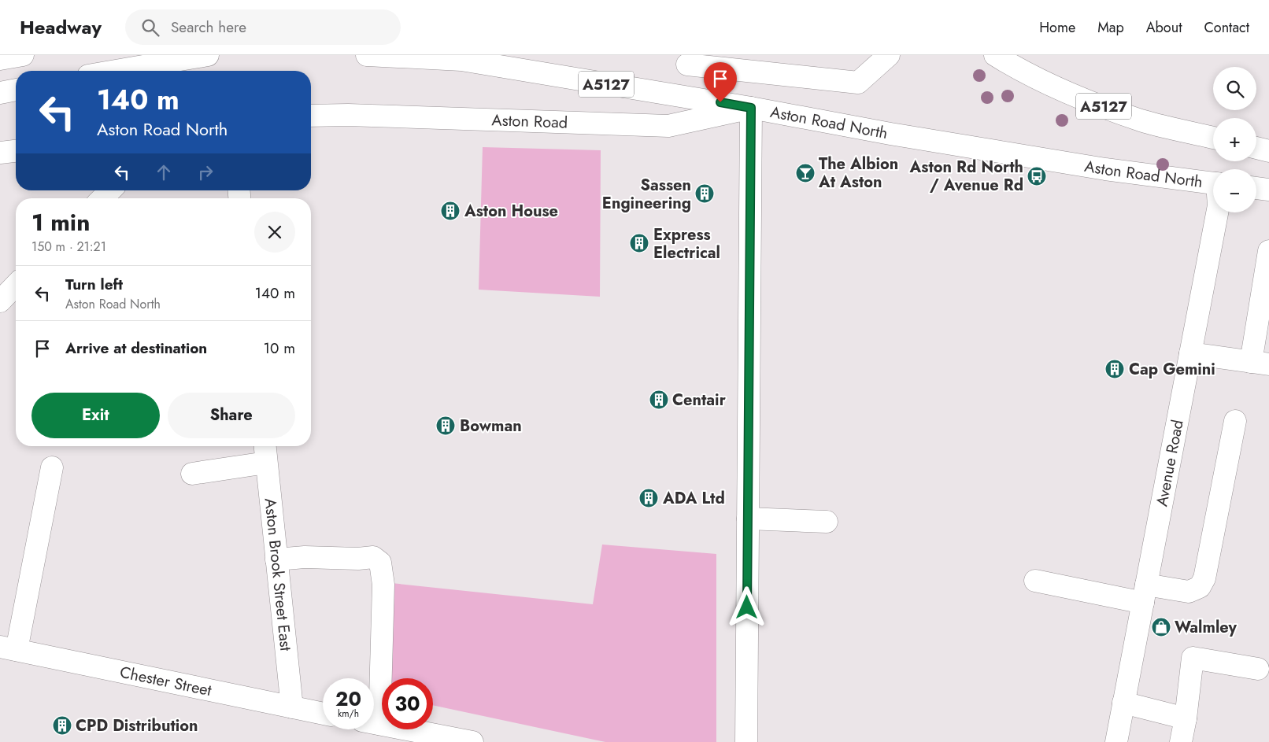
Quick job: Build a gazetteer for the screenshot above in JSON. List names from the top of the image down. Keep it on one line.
{"streets":{"main road":["A5127","Aston Road","Aston Road North","Avenue Road","Aston Brook Street East","Chester Street"]},"crossings":[["Aston Road","Aston Road North"],["Aston Brook Street East","Chester Street"]],"places":{"bar":["The Albion At Aston"],"bus stop":["Aston Rd North / Avenue Rd"],"building":["Sassen Engineering","Aston House","Express Electrical","Cap Gemini","Centair","Bowman","ADA Ltd","CPD Distribution"],"shop":["Walmley"]},"page":{"header":"Headway","search":"Search here","nav":["Home","Map","About","Contact"],"map_buttons":["+","−"],"turn":["140 m","Aston Road North"],"heading":["1 min","150 m · 21:21"],"list":[{"name":"Turn left","note":"Aston Road North","value":"140 m"},{"name":"Arrive at destination","value":"10 m"}],"buttons":["Exit","Share"],"speed":"20 km/h","limit":"30"}}
